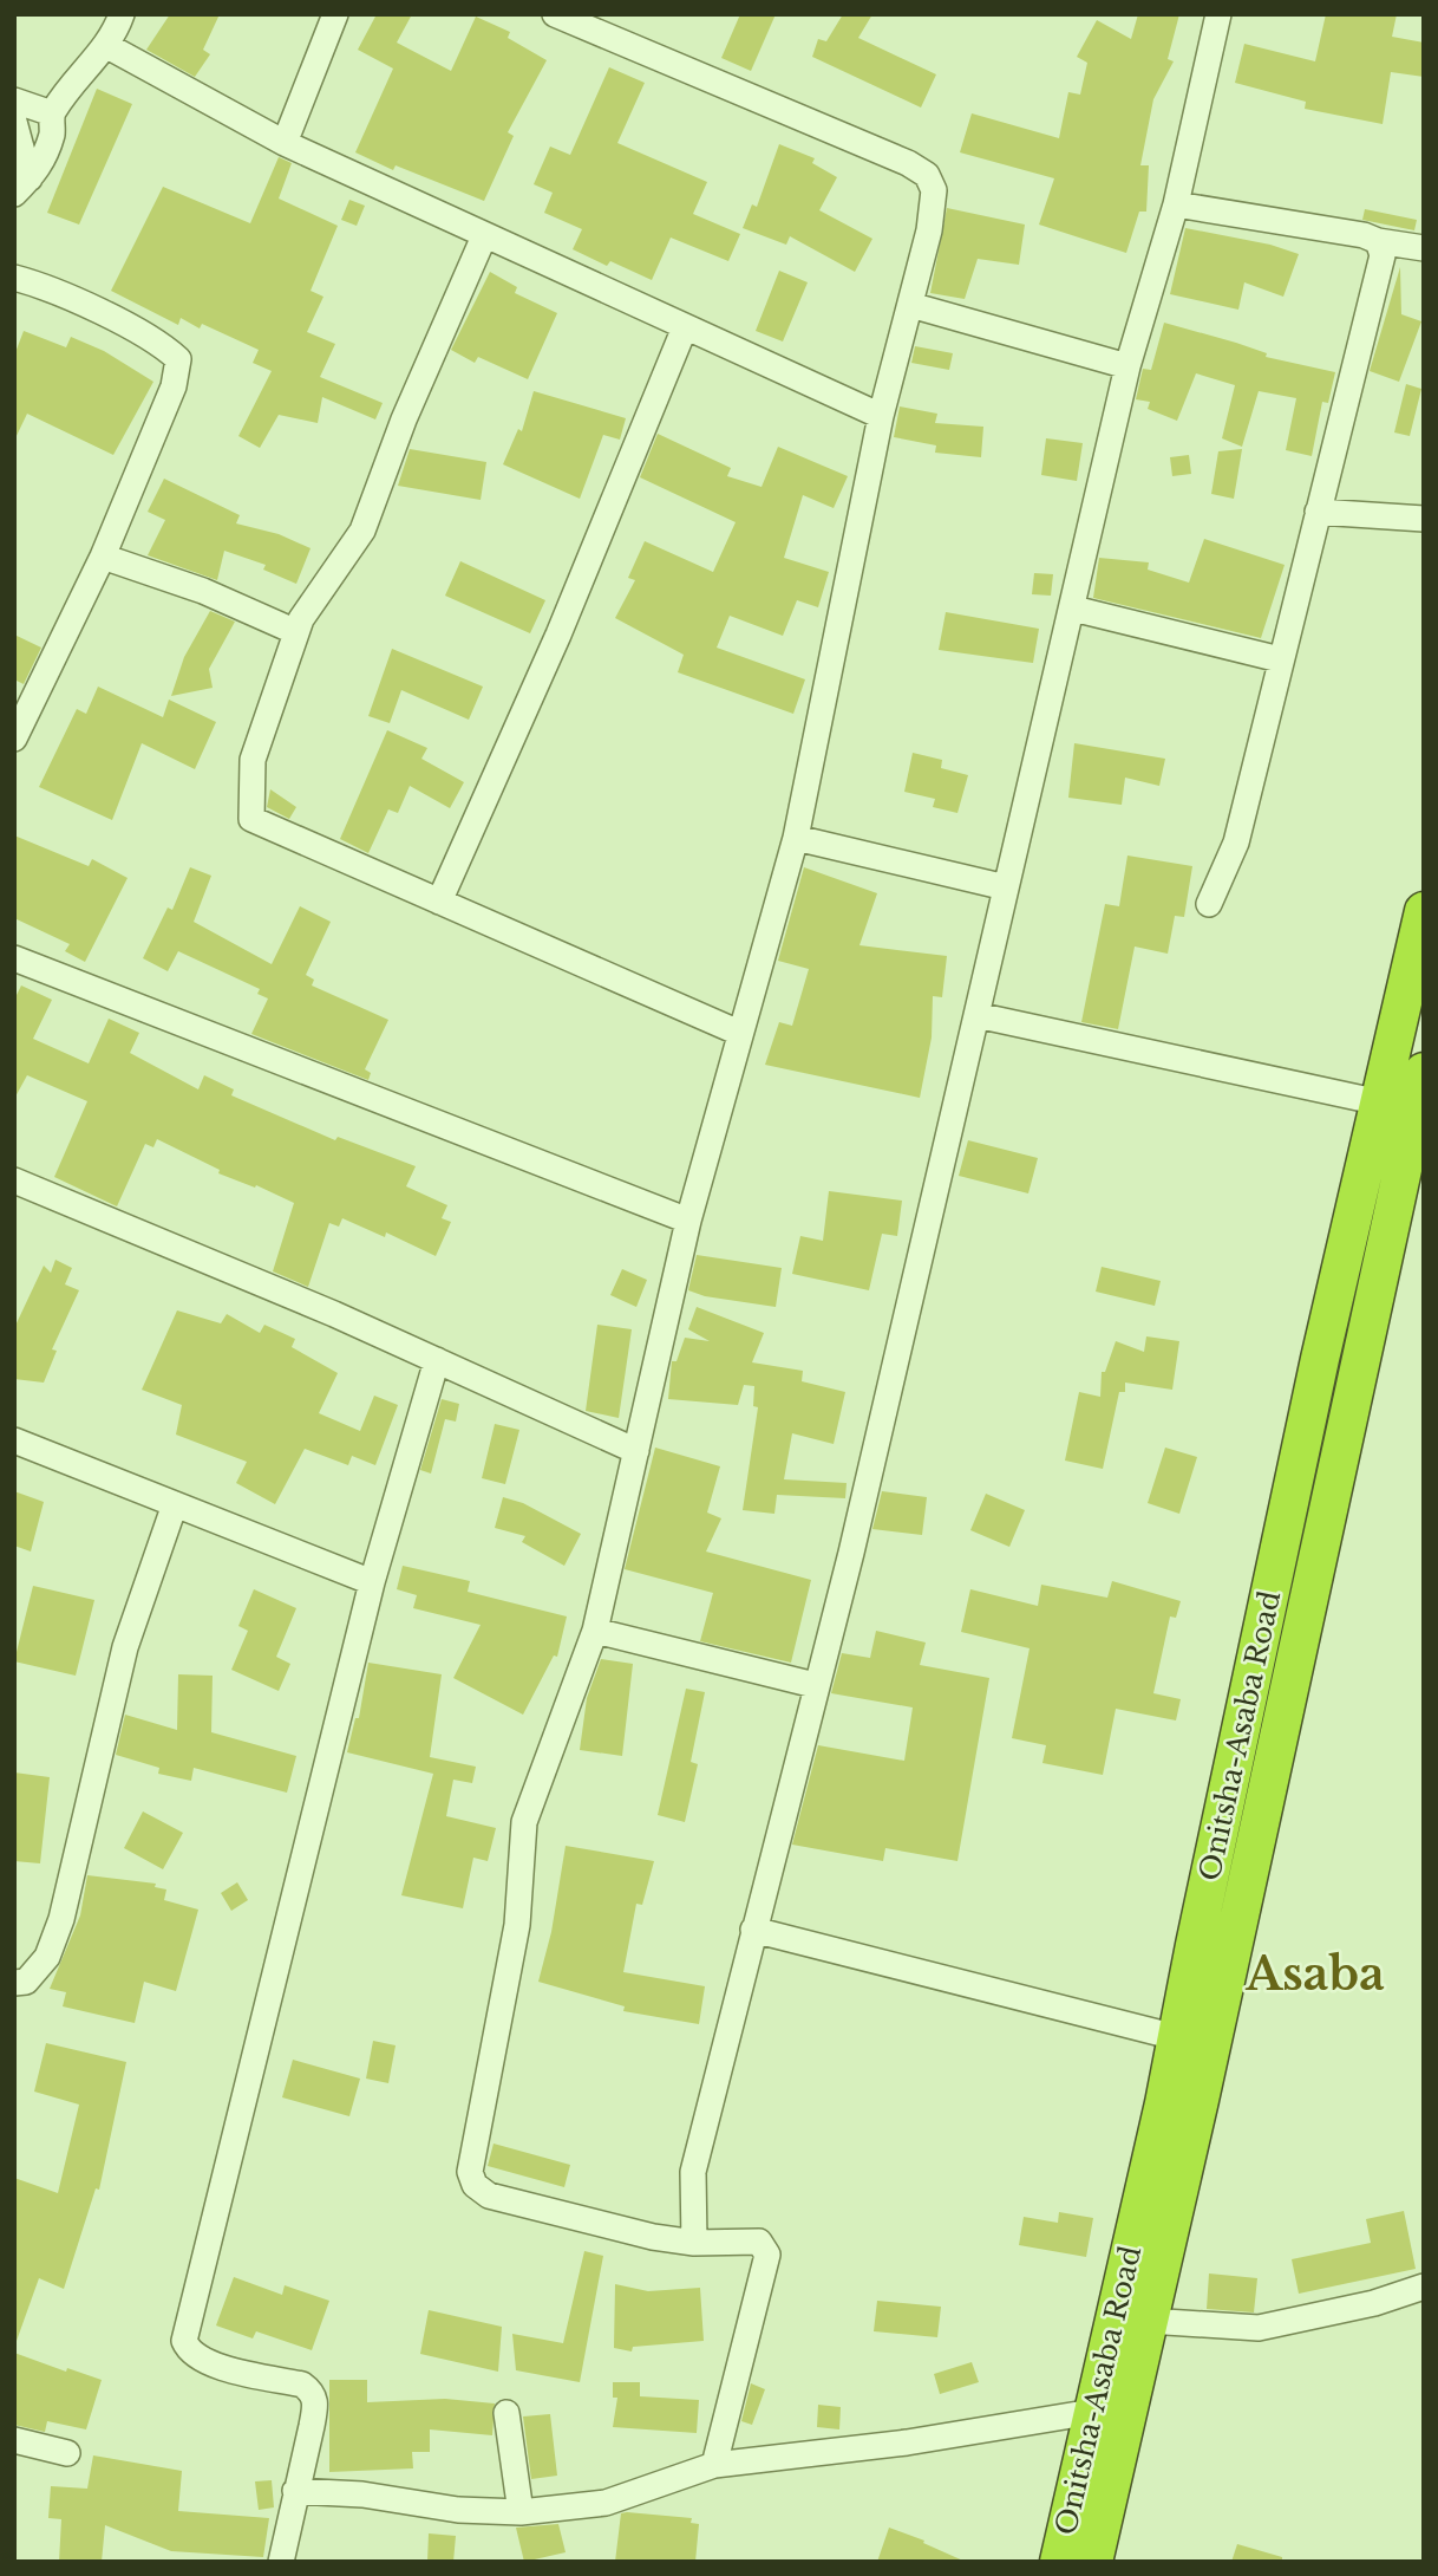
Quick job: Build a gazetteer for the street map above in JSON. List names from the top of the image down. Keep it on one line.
{"streets":{"highway":["Onitsha-Asaba Road"]},"districts":["Asaba"]}
